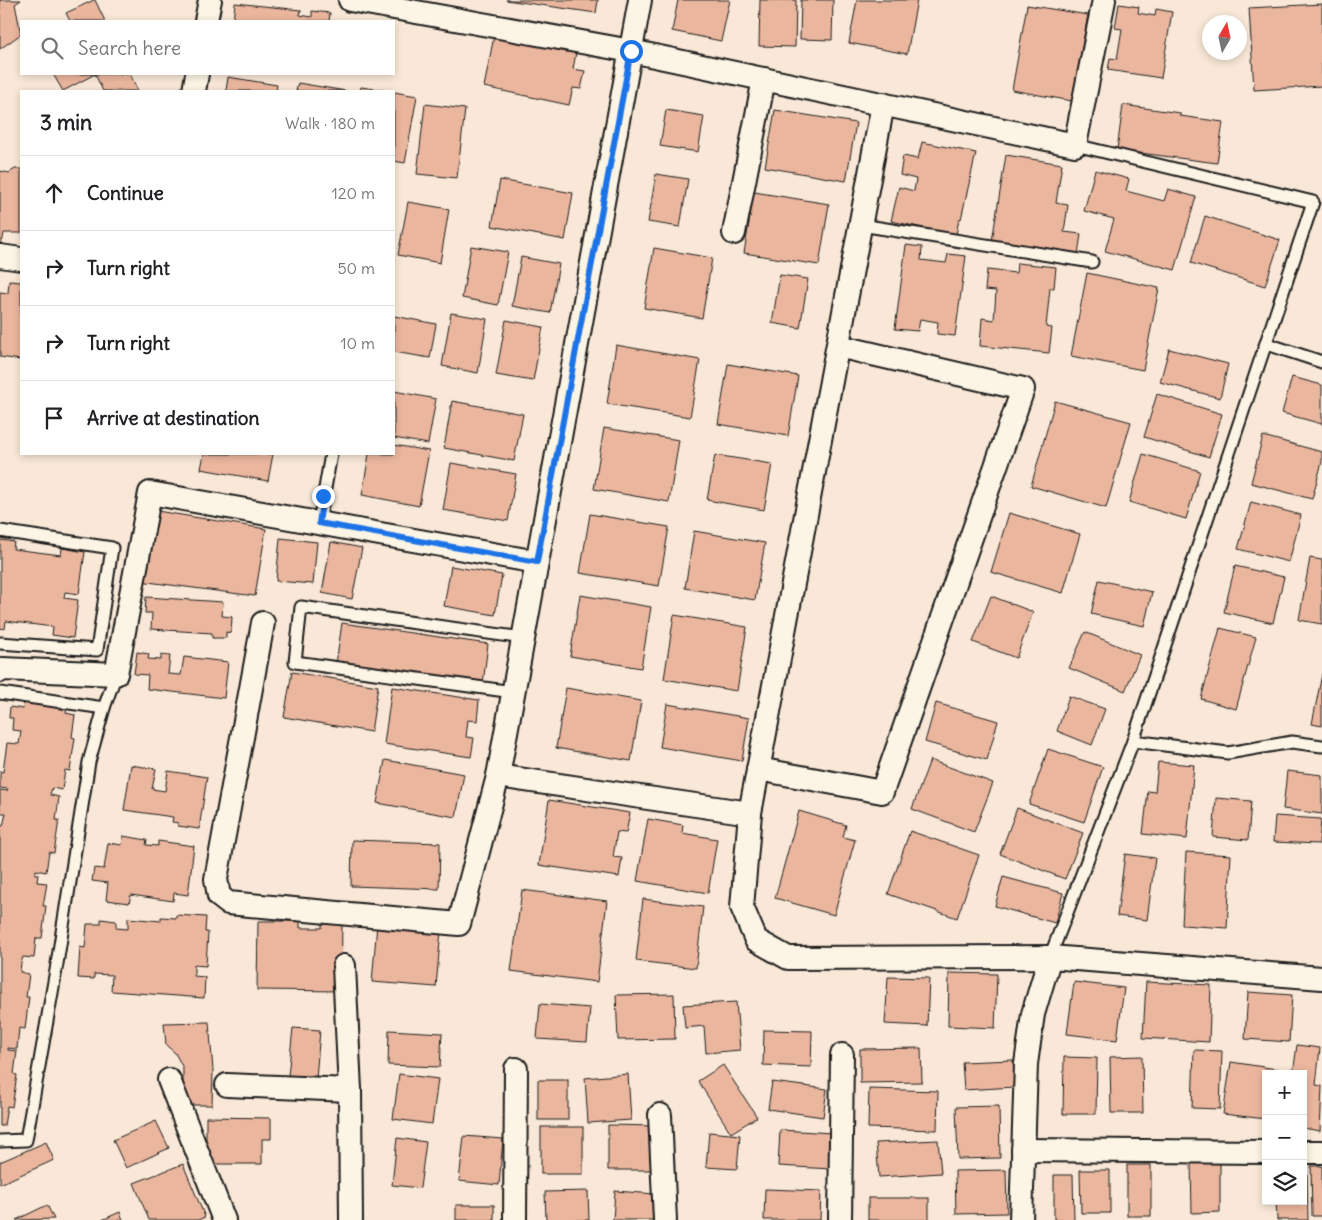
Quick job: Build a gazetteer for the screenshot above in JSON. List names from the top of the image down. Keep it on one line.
{"north":"top","page":{"search":"Search here","heading":["3 min","Walk · 180 m"],"list":[["Continue","120 m"],["Turn right","50 m"],["Turn right","10 m"],"Arrive at destination"],"map_buttons":["+","−"]}}
